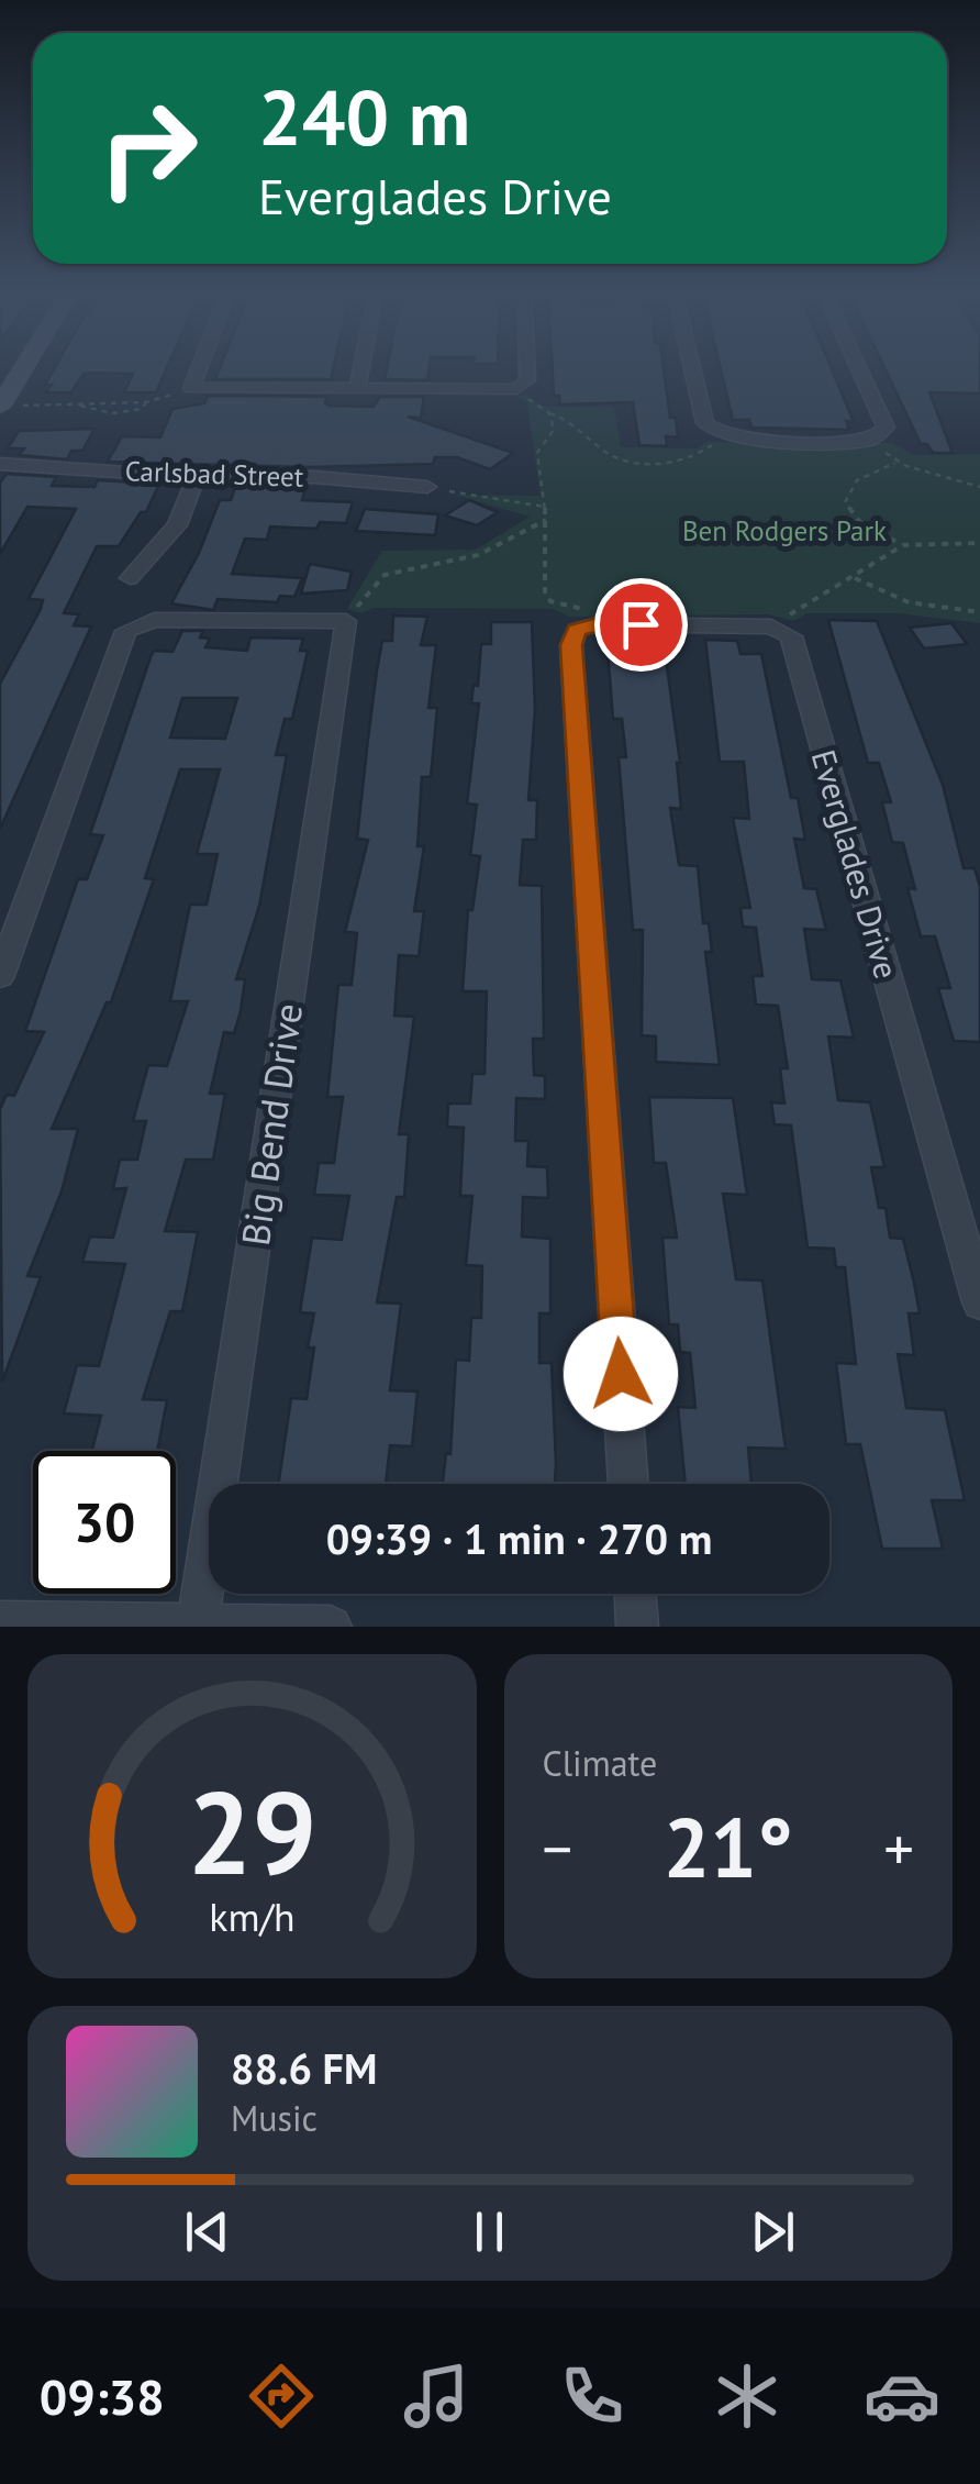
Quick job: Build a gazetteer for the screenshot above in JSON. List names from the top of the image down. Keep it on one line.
{"streets":{"street":["Carlsbad Street","Everglades Drive","Big Bend Drive"]},"parks":["Ben Rodgers Park"],"page":{"turn":["240 m","Everglades Drive"],"limit":"30","trip":"09:39 · 1 min · 270 m","tile":"Climate","heat":["−","21°","+"],"song":["88.6 FM","Music"],"tabs":"09:38","gauge":["29","km/h"]}}
